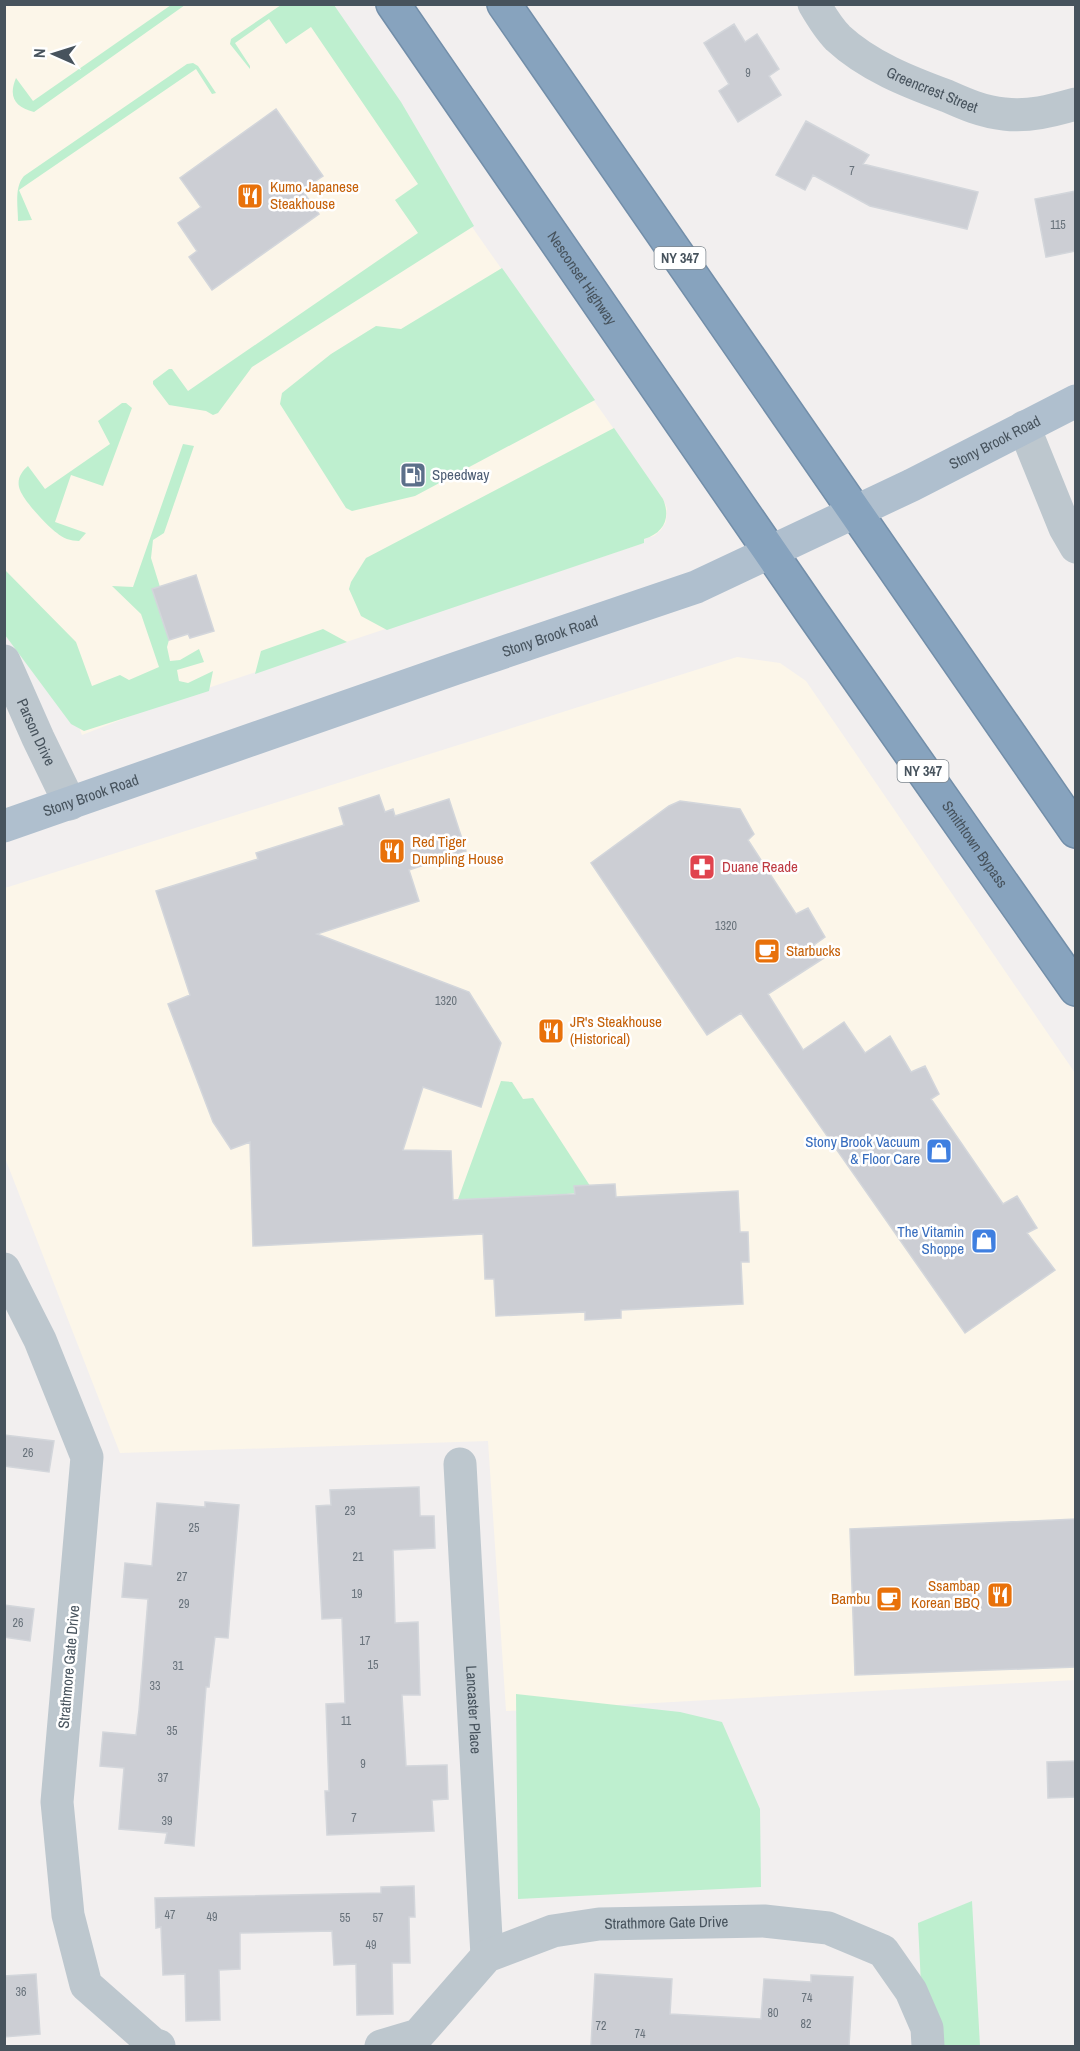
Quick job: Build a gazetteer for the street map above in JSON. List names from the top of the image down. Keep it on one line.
{"streets":{"highway":["NY 347","Nesconset Highway","Smithtown Bypass"],"main road":["Stony Brook Road"],"street":["Greencrest Street","Parson Drive","Strathmore Gate Drive","Lancaster Place"]},"crossings":[["NY 347","Stony Brook Road"],["Nesconset Highway","Stony Brook Road"],["Nesconset Highway","Smithtown Bypass"],["Stony Brook Road","Parson Drive"],["Stony Brook Road","Smithtown Bypass"],["Strathmore Gate Drive","Lancaster Place"]],"places":{"restaurant":["Kumo Japanese Steakhouse","Red Tiger Dumpling House","JR's Steakhouse (Historical)","Ssambap Korean BBQ"],"fuel station":["Speedway"],"pharmacy":["Duane Reade"],"cafe":["Starbucks","Bambu"],"shop":["Stony Brook Vacuum & Floor Care","The Vitamin Shoppe"]},"house_numbers":["9","7","115","1320","1320","26","23","25","21","27","19","29","26","17","15","31","33","11","35","9","37","7","39","47","49","55","57","49","36","74","80","82","72","74"],"north":"left"}
